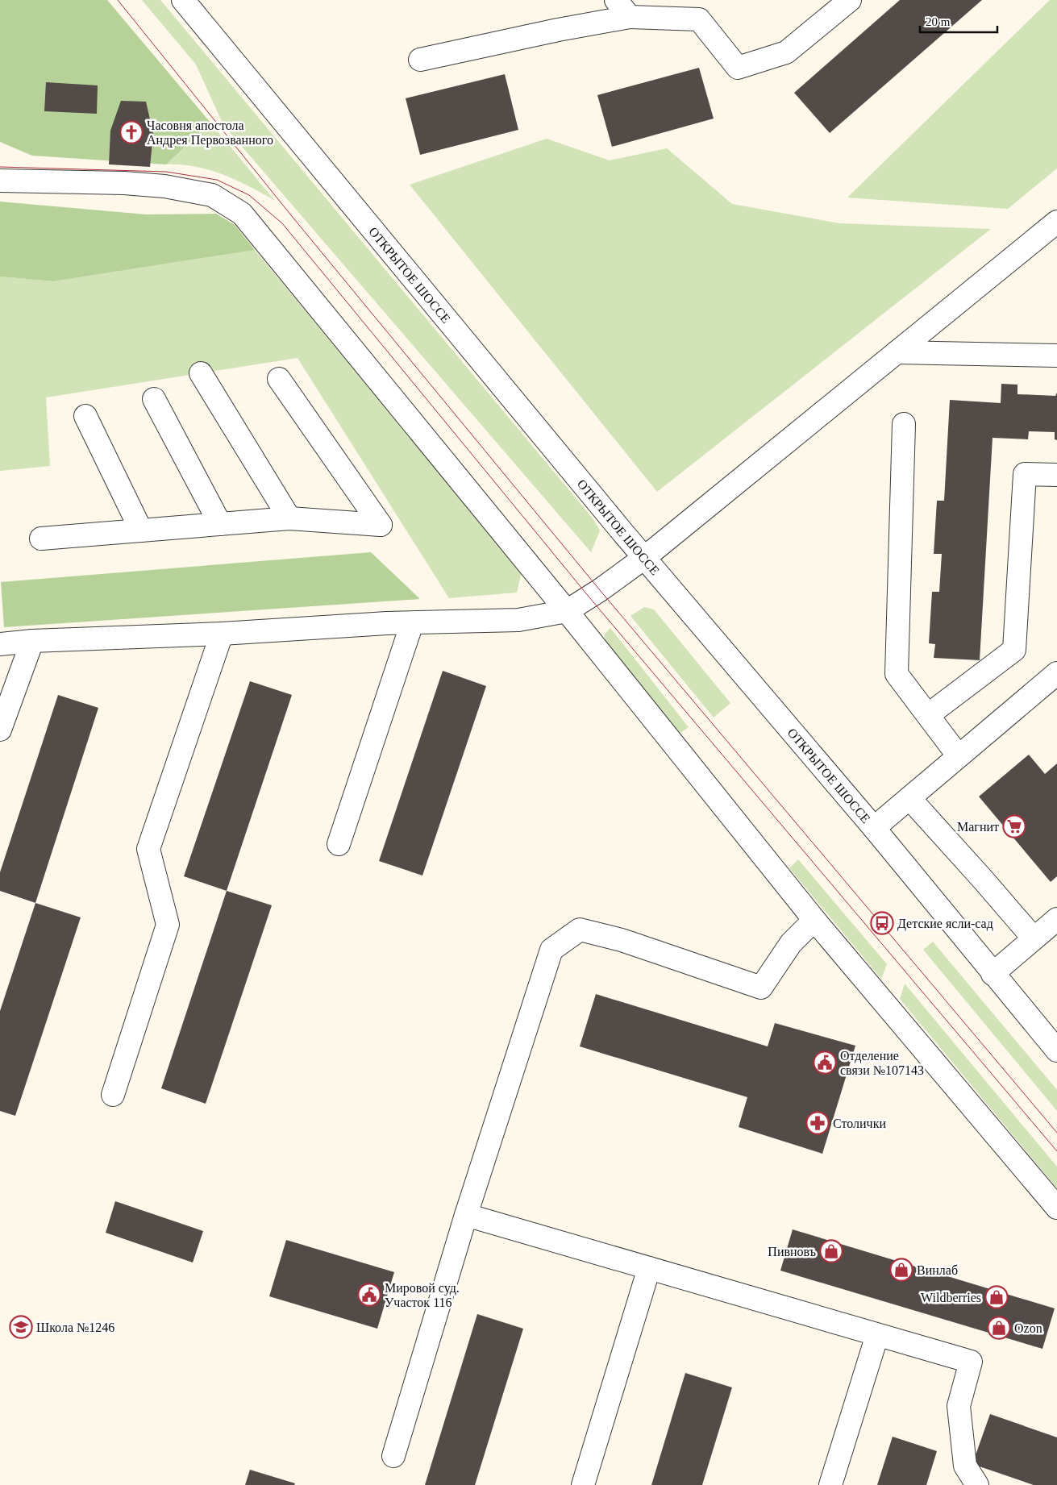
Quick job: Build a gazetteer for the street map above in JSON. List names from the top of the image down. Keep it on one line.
{"streets":{"street":["ОТКРЫТОЕ ШОССЕ"]},"places":{"church":["Часовня апостола Андрея Первозванного"],"supermarket":["Магнит"],"bus stop":["Детские ясли-сад"],"public building":["Отделение связи №107143","Мировой суд. Участок 116"],"pharmacy":["Столички"],"shop":["Пивновъ","Винлаб","Wildberries","Ozon"],"school or university":["Школа №1246"]},"scale_bar":"20 m"}
